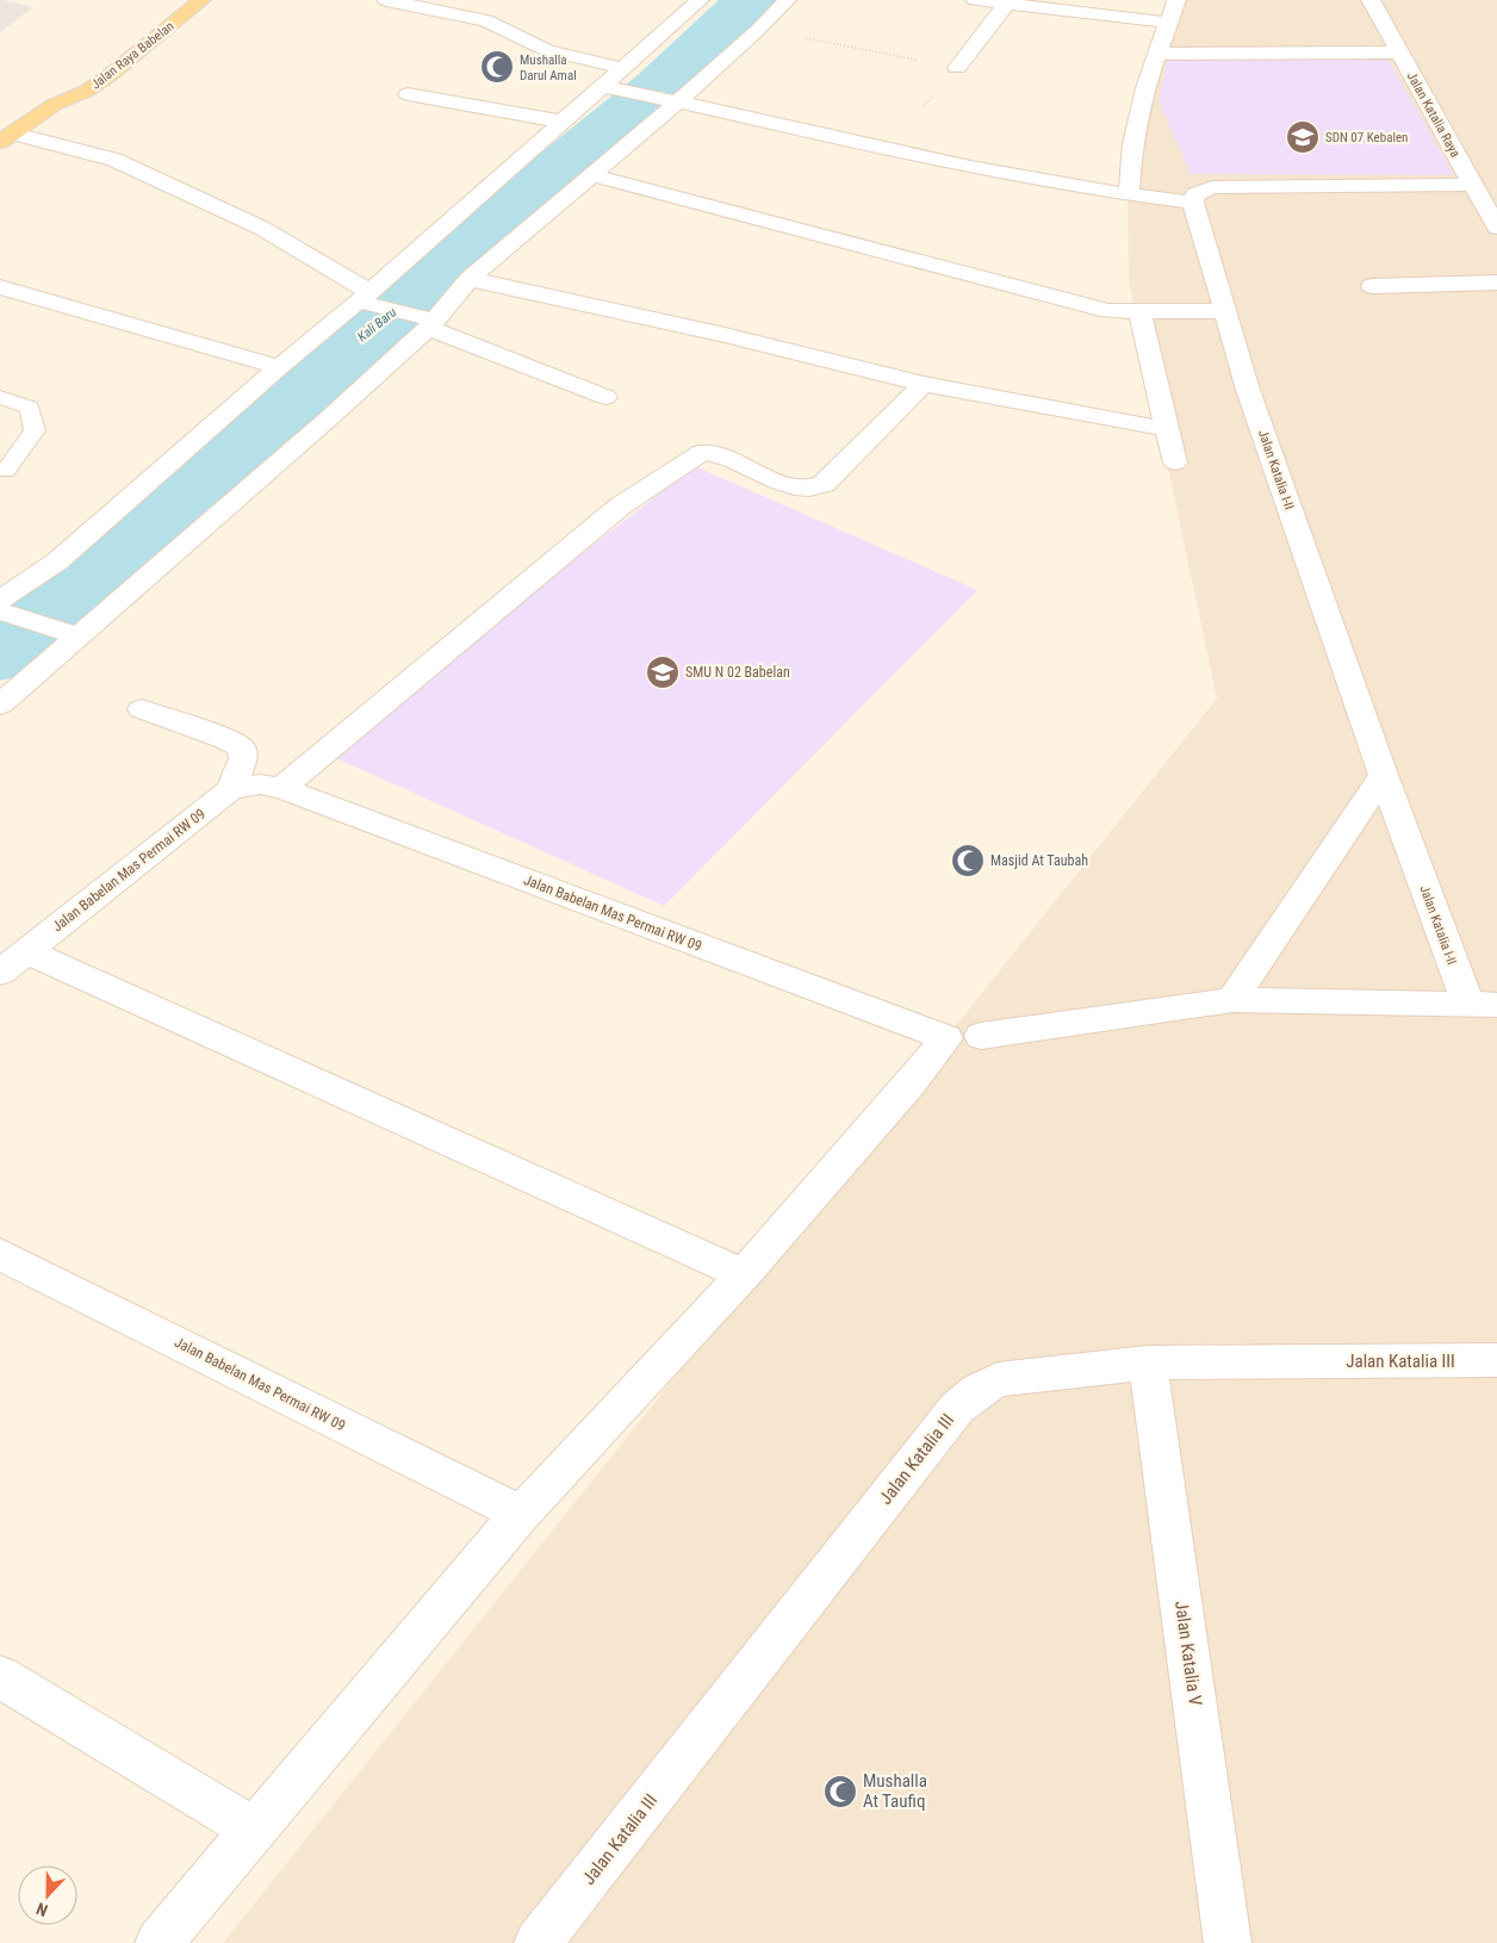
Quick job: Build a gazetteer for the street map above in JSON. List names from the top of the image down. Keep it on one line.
{"streets":{"main road":["Jalan Raya Babelan"],"street":["Jalan Katalia Raya","Jalan Katalia I-II","Jalan Babelan Mas Permai RW 09","Jalan Katalia III","Jalan Katalia V"]},"crossings":[["Jalan Katalia III","Jalan Katalia V"]],"water":["Kali Baru"],"places":{"mosque":["Mushalla Darul Amal","Masjid At Taubah","Mushalla At Taufiq"],"school or university":["SDN 07 Kebalen","SMU N 02 Babelan"]},"north":"bottom"}
